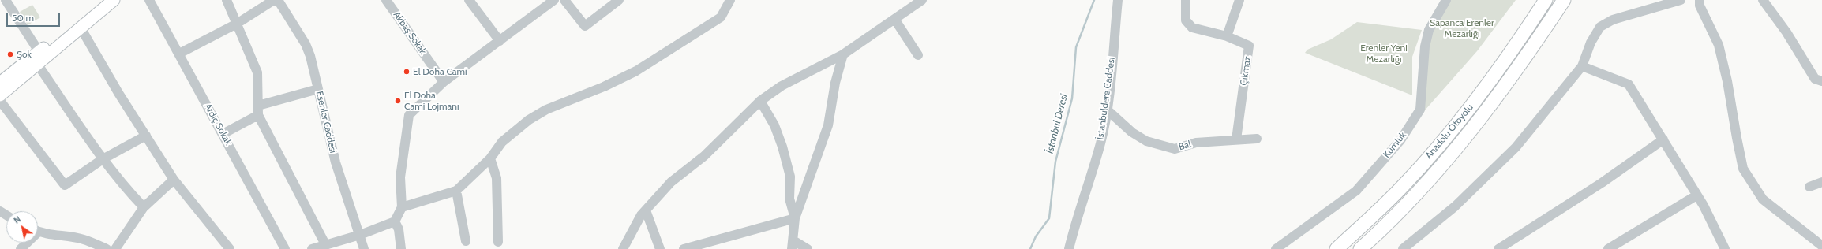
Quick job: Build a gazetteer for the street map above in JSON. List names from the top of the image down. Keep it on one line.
{"streets":{"highway":["Anadolu Otoyolu"],"street":["Akbaş Sokak","Çıkmaz","İstanbuldere Caddesi","Esenler Caddesi","Ardıç Sokak","Kumluk","Bal"]},"crossings":[["Çıkmaz","Bal"],["İstanbuldere Caddesi","Bal"]],"water":["İstanbul Deresi"],"parks":["Sapanca Erenler Mezarlığı","Erenler Yeni Mezarlığı"],"places":["Şok","El Doha Cami","El Doha Cami Lojmanı"],"scale_bar":"50 m","north":"top left"}
